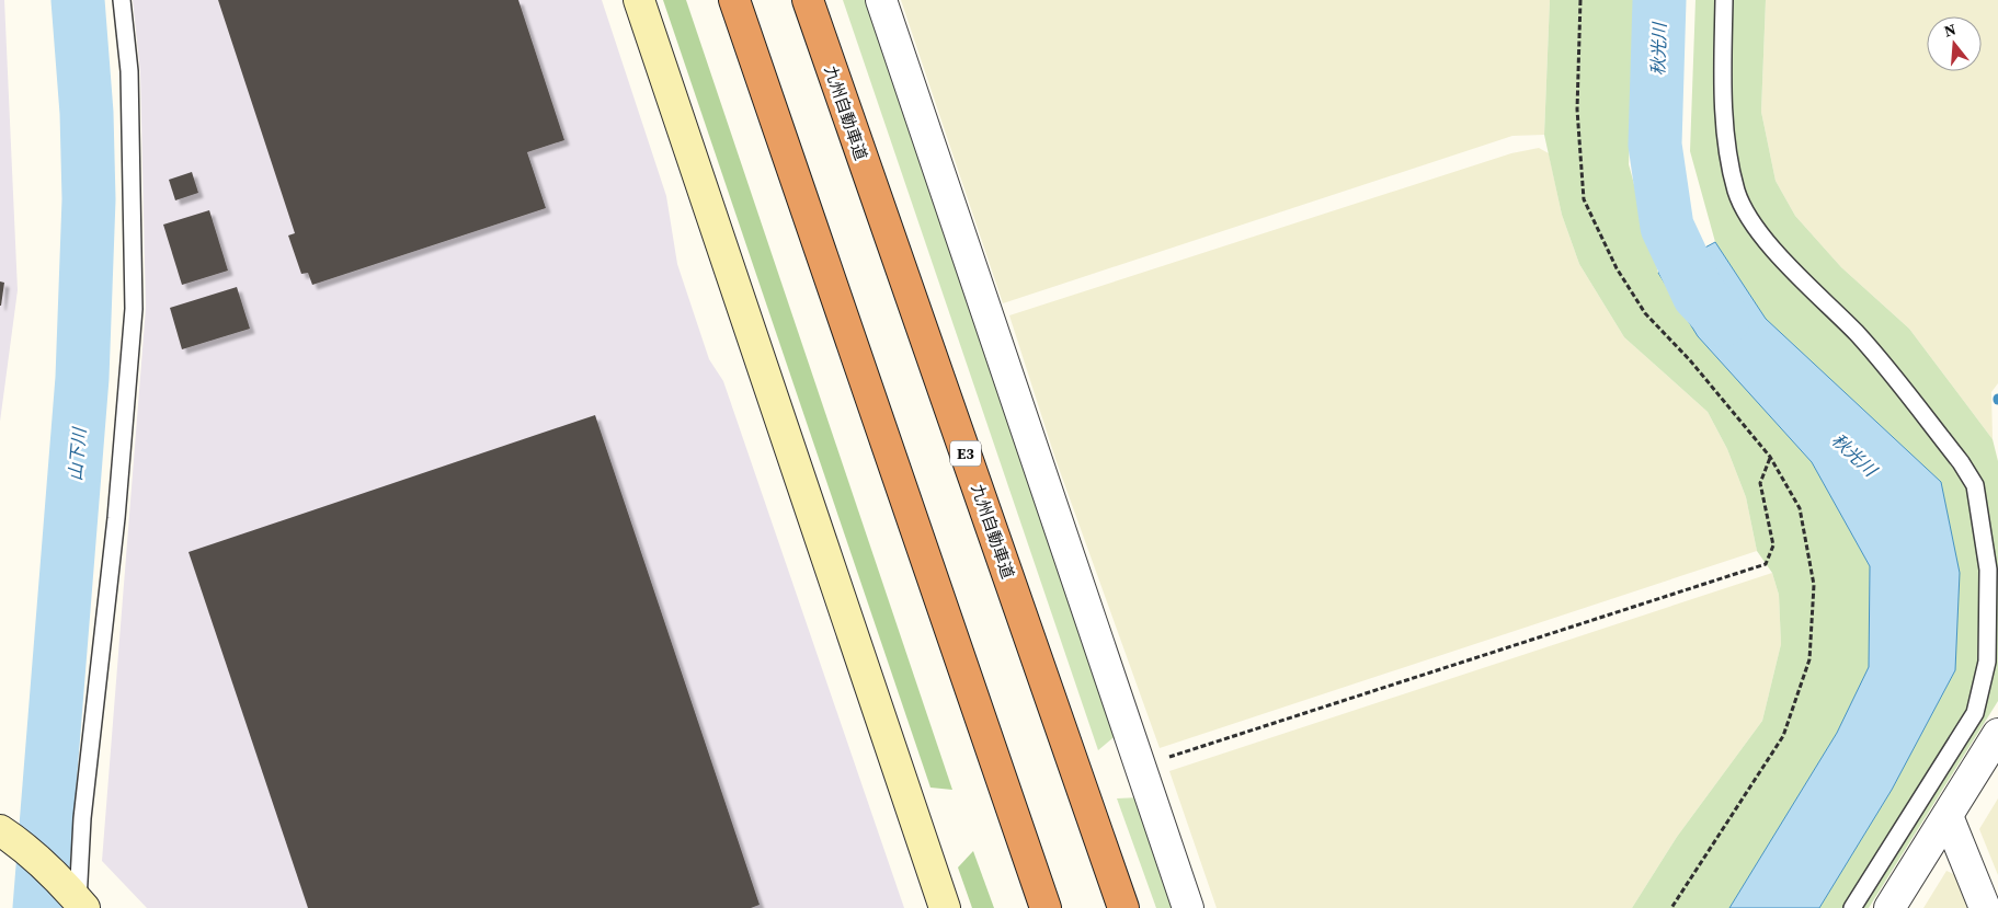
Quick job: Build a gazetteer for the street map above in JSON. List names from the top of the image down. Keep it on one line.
{"streets":{"highway":["九州自動車道","E3"]},"water":["秋光川","山下川"],"north":"top"}
